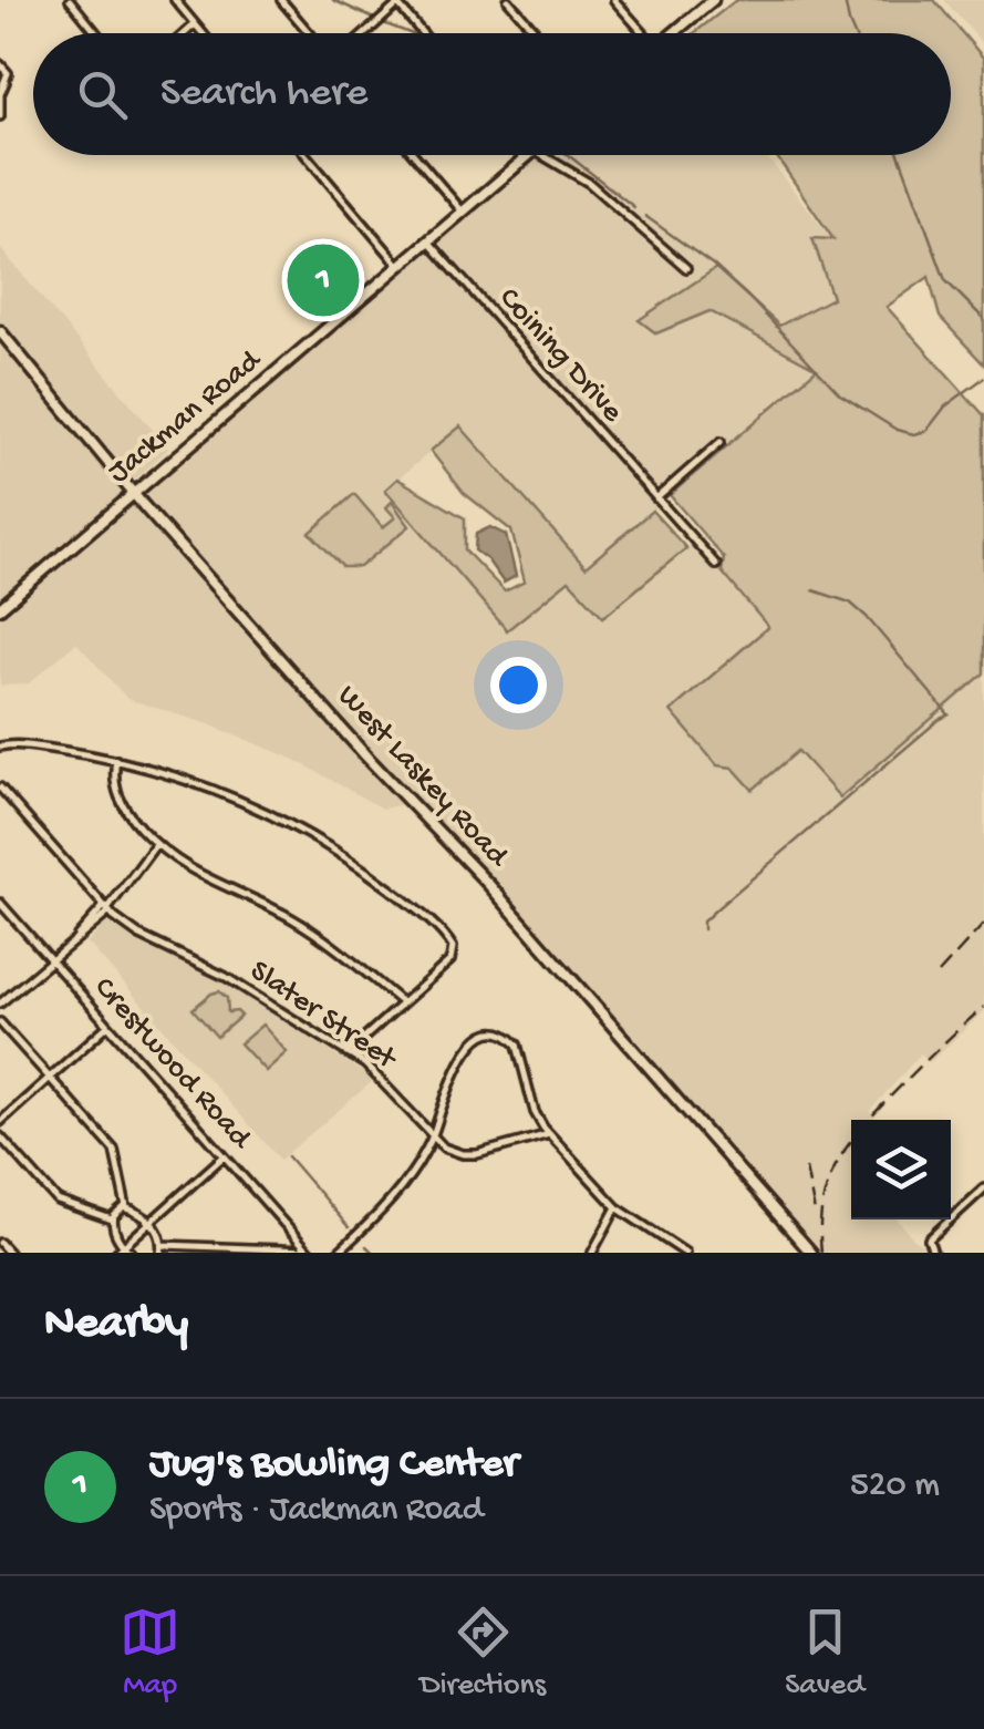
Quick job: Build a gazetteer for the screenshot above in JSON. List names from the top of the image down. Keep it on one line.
{"streets":{"main road":["Jackman Road","West Laskey Road"],"street":["Coining Drive","Slater Street","Crestwood Road"]},"crossings":[["Coining Drive","Jackman Road"],["Jackman Road","West Laskey Road"]],"page":{"search":"Search here","pins":"1","heading":"Nearby","list":[{"mark":"1","name":"Jug's Bowling Center","note":"Sports · Jackman Road","value":"520 m"}],"nav":["Map","Directions","Saved"]}}
